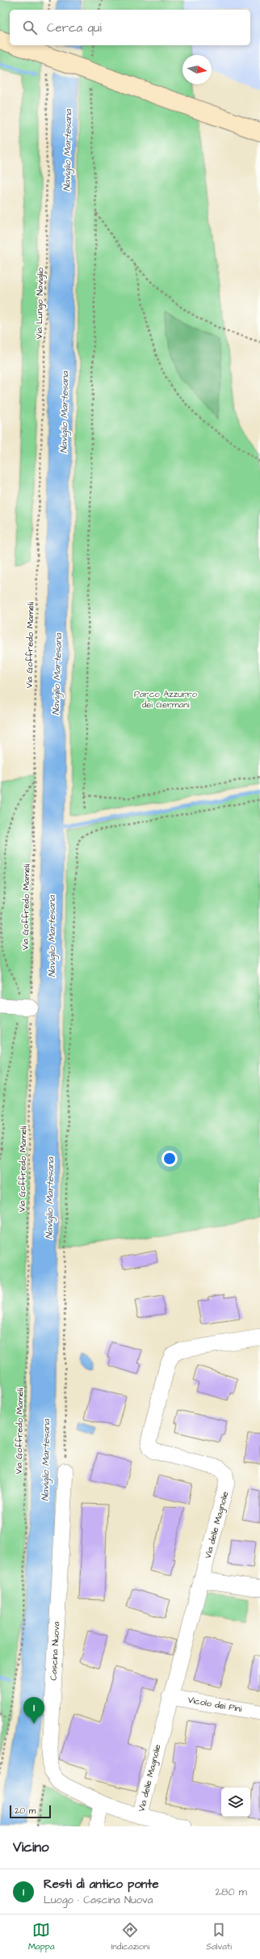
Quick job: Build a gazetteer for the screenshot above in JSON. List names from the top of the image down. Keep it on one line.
{"streets":{"street":["Via delle Magnolie","Cascina Nuova","Vicolo dei Pini"],"path":["Via Lungo Naviglio","Via Goffredo Mameli"]},"crossings":[["Via Lungo Naviglio","Via Goffredo Mameli"],["Via delle Magnolie","Vicolo dei Pini"]],"water":["Naviglio Martesana"],"parks":["Parco Azzurro dei Germani"],"scale_bar":"20 m","north":"right","page":{"search":"Cerca qui","pins":"1","scale":"20 m","heading":"Vicino","list":[{"mark":"1","name":"Resti di antico ponte","note":"Luogo · Cascina Nuova","value":"280 m"}],"nav":["Mappa","Indicazioni","Salvati"]}}
